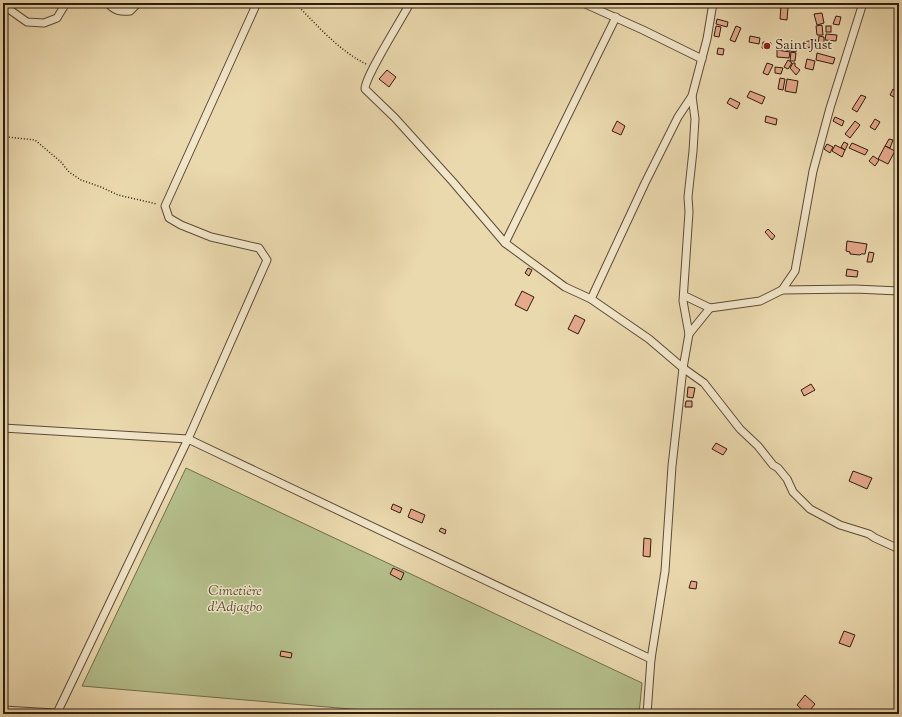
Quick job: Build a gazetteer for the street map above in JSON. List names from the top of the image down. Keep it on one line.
{"parks":["Cimetière d'Adjagbo"],"places":["Saint Just"]}
